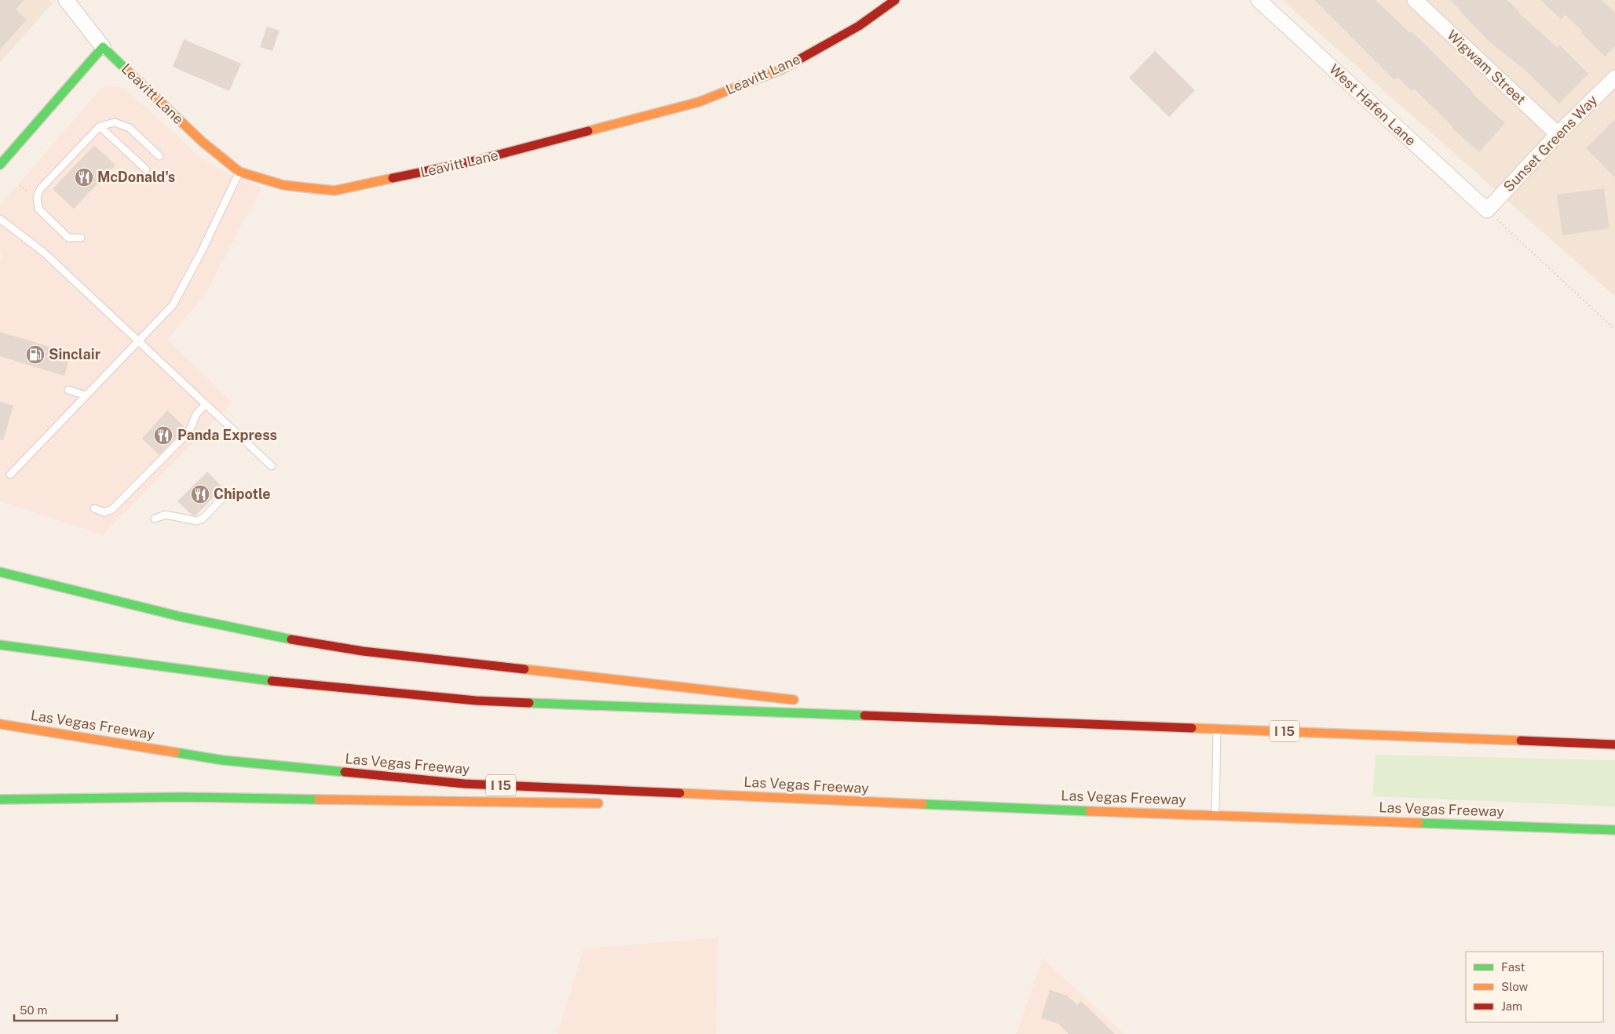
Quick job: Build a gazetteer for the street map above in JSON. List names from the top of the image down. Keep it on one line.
{"streets":{"main road":["Leavitt Lane","Las Vegas Freeway","I 15"],"street":["Wigwam Street","West Hafen Lane","Sunset Greens Way"]},"crossings":[["Wigwam Street","Sunset Greens Way"],["West Hafen Lane","Sunset Greens Way"]],"places":{"restaurant":["McDonald's","Panda Express","Chipotle"],"fuel station":["Sinclair"]},"legend":["Fast","Slow","Jam"],"scale_bar":"50 m"}
